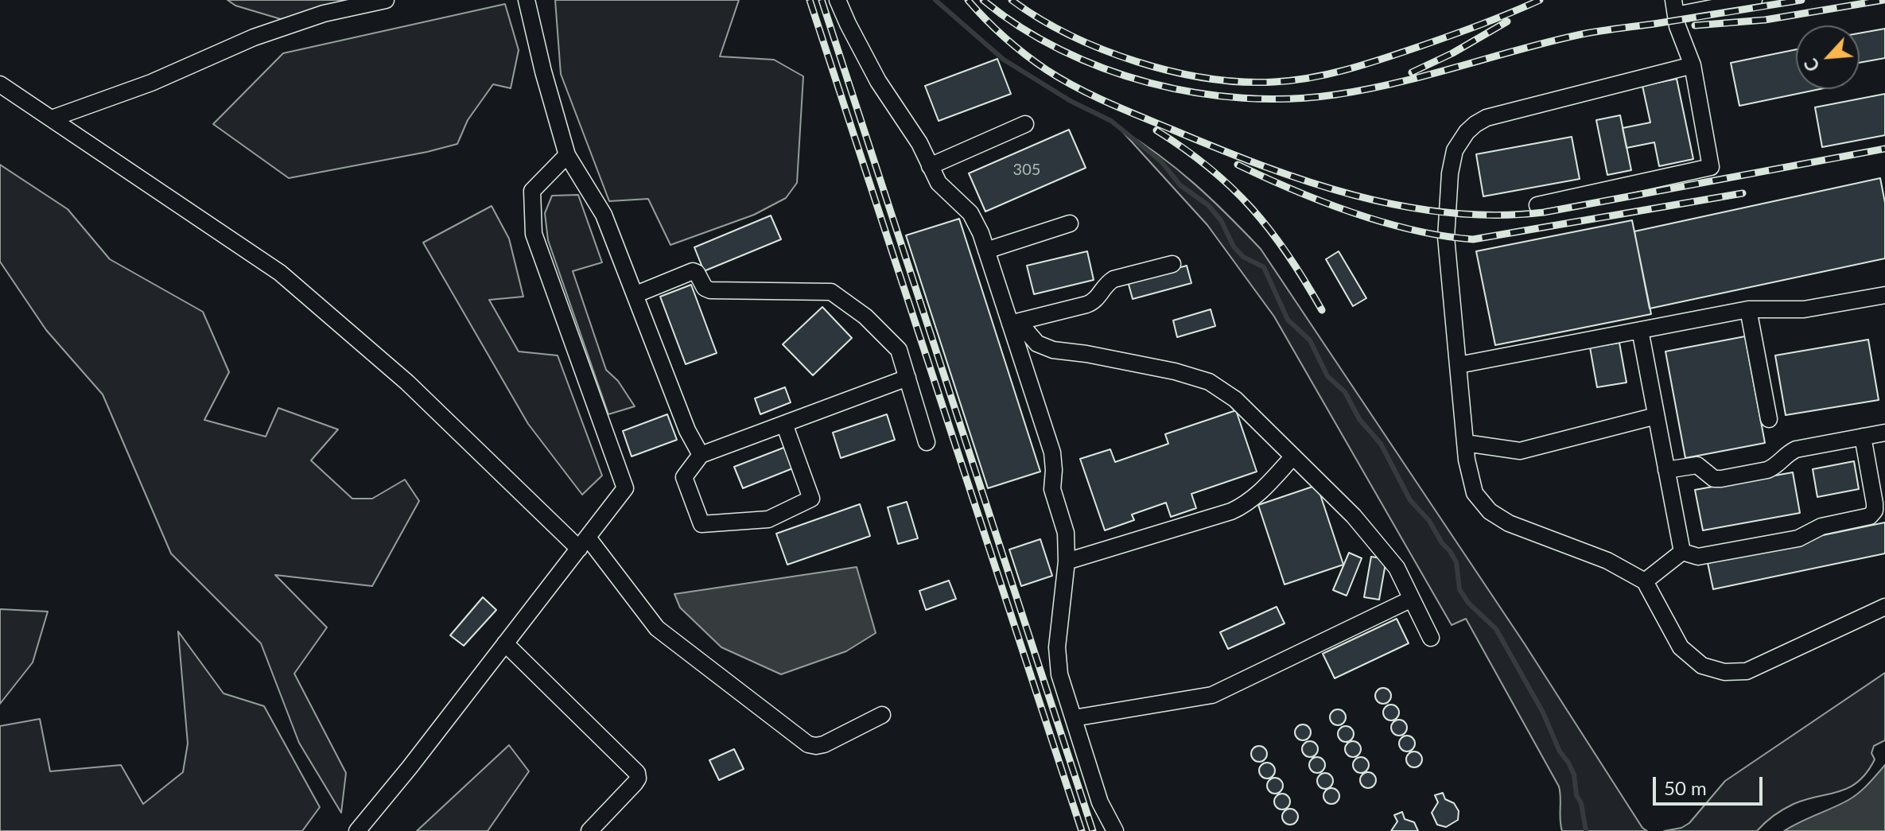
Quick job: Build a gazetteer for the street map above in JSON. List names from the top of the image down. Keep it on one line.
{"house_numbers":["305"],"scale_bar":"50 m","north":"bottom left"}
